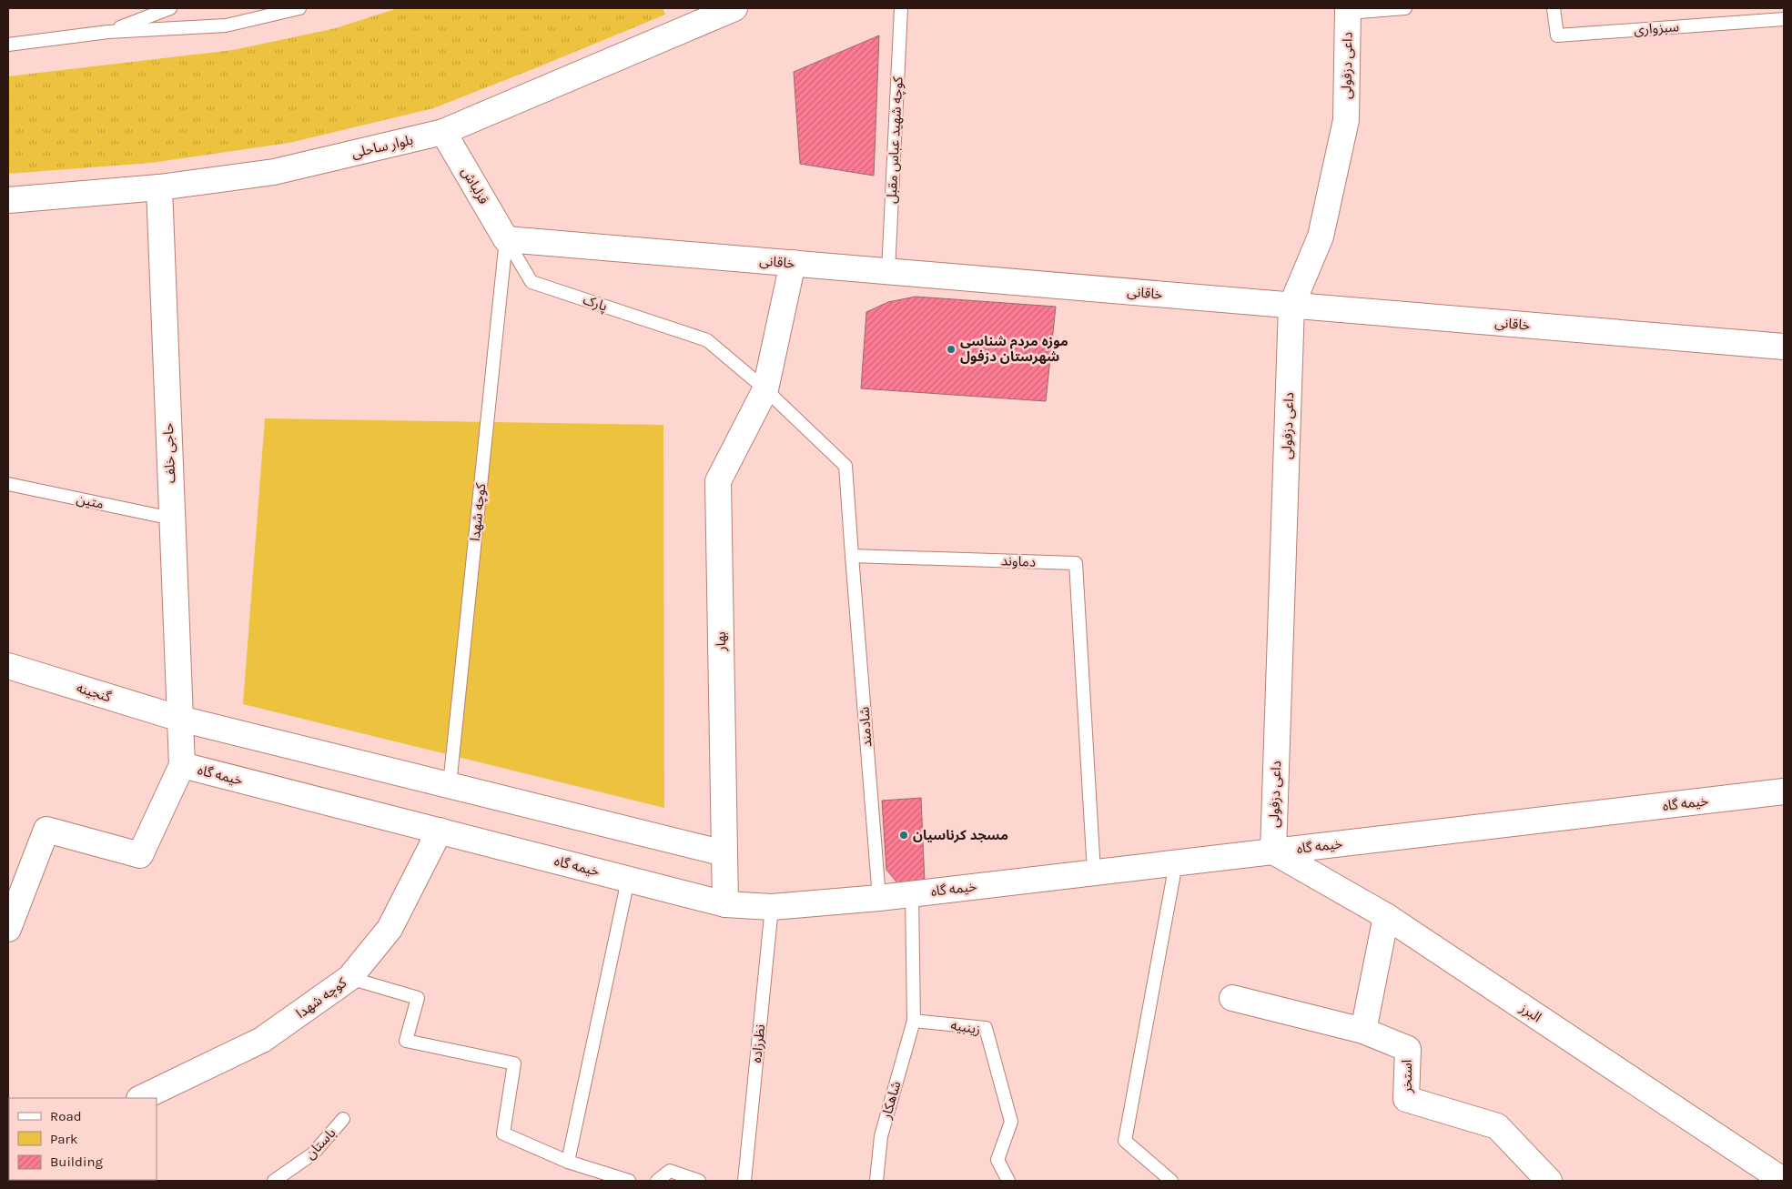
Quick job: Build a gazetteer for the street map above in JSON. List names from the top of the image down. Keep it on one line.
{"streets":{"street":["داعی دزفولی","بلوار ساحلی","قزلباش","خاقانی","حاجی خلف","کوچه شهدا","بهار","گنجینه","خیمه گاه","البرز","استخر"],"lane":["سبزواری","کوچه شهید عباس مقبل","پارک","متین","دماوند","شادمند","زینبیه","نظرزاده","شاهکار","باستان"]},"crossings":[["داعی دزفولی","خاقانی"],["داعی دزفولی","خیمه گاه"],["داعی دزفولی","البرز"],["کوچه شهید عباس مقبل","خاقانی"],["بلوار ساحلی","قزلباش"],["بلوار ساحلی","حاجی خلف"],["قزلباش","خاقانی"],["قزلباش","پارک"],["قزلباش","کوچه شهدا"],["خاقانی","پارک"],["خاقانی","کوچه شهدا"],["خاقانی","بهار"],["پارک","کوچه شهدا"],["پارک","بهار"],["حاجی خلف","متین"],["حاجی خلف","گنجینه"],["حاجی خلف","خیمه گاه"],["کوچه شهدا","گنجینه"],["کوچه شهدا","خیمه گاه"],["دماوند","شادمند"],["دماوند","خیمه گاه"],["بهار","گنجینه"],["بهار","خیمه گاه"],["گنجینه","خیمه گاه"],["شادمند","خیمه گاه"],["خیمه گاه","البرز"],["خیمه گاه","نظرزاده"],["زینبیه","شاهکار"]],"places":["موزه مردم شناسی شهرستان دزفول","مسجد کرناسیان"],"legend":["Road","Park","Building"]}
